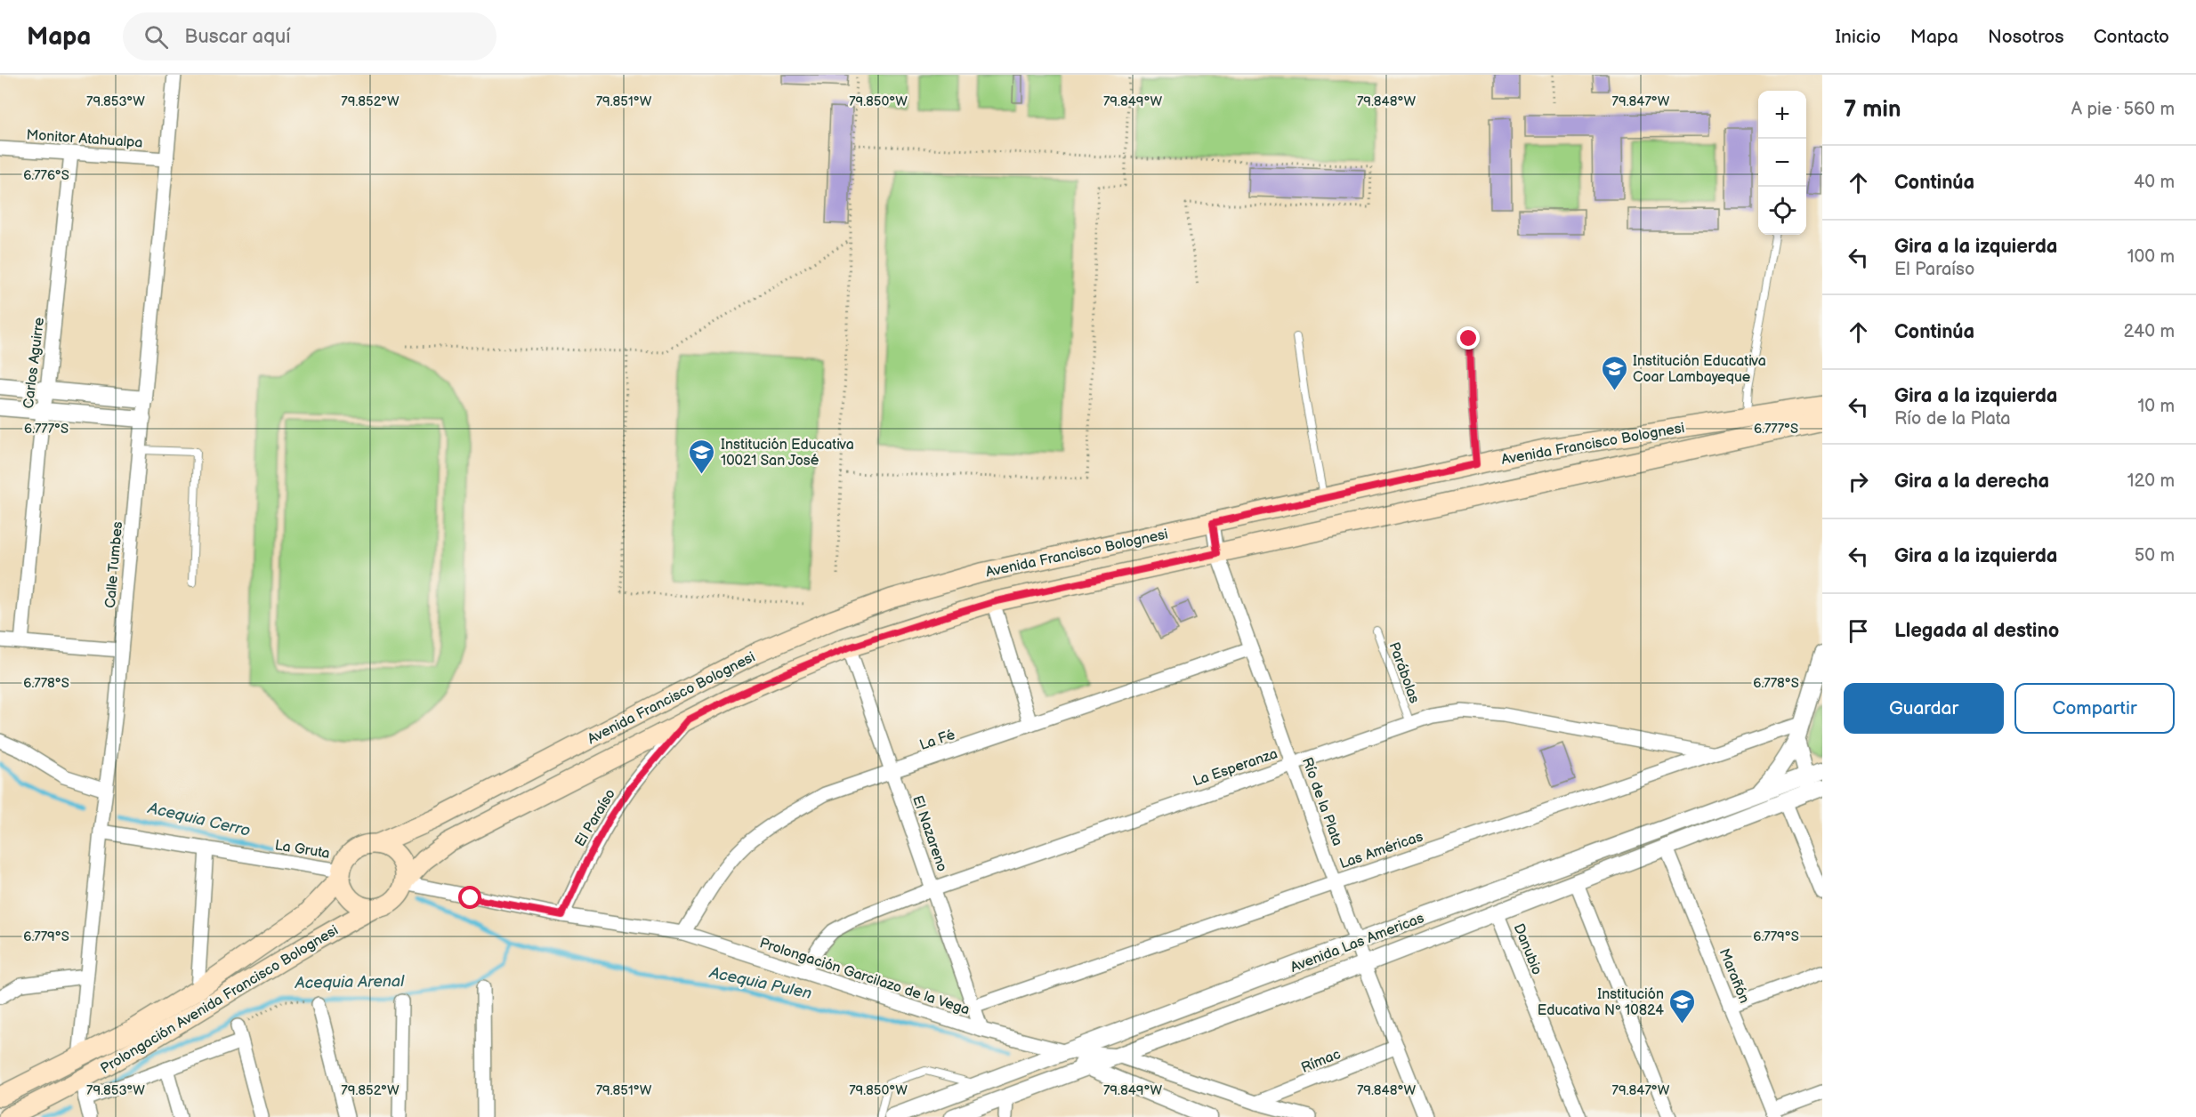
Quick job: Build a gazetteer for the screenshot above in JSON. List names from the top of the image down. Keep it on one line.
{"streets":{"main road":["Avenida Francisco Bolognesi","Prolongación Avenida Francisco Bolognesi"],"street":["Monitor Atahualpa","Carlos Aguirre","Calle Tumbes","La Fé","La Esperanza","Río de la Plata","El Paraíso","El Nazareno","La Gruta","Las Américas","Avenida Las Americas","Danubio","Prolongación Garcilazo de la Vega","Marañón","Rímac"],"lane":["Parábolas"]},"crossings":[["Monitor Atahualpa","Carlos Aguirre"],["Monitor Atahualpa","Calle Tumbes"],["Avenida Francisco Bolognesi","Río de la Plata"],["Avenida Francisco Bolognesi","El Paraíso"],["Avenida Francisco Bolognesi","El Nazareno"],["Avenida Francisco Bolognesi","La Gruta"],["Avenida Francisco Bolognesi","Prolongación Garcilazo de la Vega"],["Avenida Francisco Bolognesi","Prolongación Avenida Francisco Bolognesi"],["Calle Tumbes","La Gruta"],["Calle Tumbes","Prolongación Avenida Francisco Bolognesi"],["Parábolas","La Esperanza"],["La Fé","Río de la Plata"],["La Fé","El Nazareno"],["La Fé","Prolongación Garcilazo de la Vega"],["La Esperanza","Río de la Plata"],["La Esperanza","El Nazareno"],["La Esperanza","Las Américas"],["La Esperanza","Prolongación Garcilazo de la Vega"],["Río de la Plata","Las Américas"],["Río de la Plata","Avenida Las Americas"],["Río de la Plata","Rímac"],["El Paraíso","Prolongación Garcilazo de la Vega"],["El Nazareno","Las Américas"],["El Nazareno","Prolongación Garcilazo de la Vega"],["La Gruta","Prolongación Garcilazo de la Vega"],["La Gruta","Prolongación Avenida Francisco Bolognesi"],["Avenida Las Americas","Danubio"],["Avenida Las Americas","Prolongación Garcilazo de la Vega"],["Avenida Las Americas","Marañón"],["Prolongación Garcilazo de la Vega","Prolongación Avenida Francisco Bolognesi"],["Prolongación Garcilazo de la Vega","Rímac"]],"water":["Acequia Cerro","Acequia Arenal","Acequia Pulen"],"places":{"school or university":["Institución Educativa Coar Lambayeque","Institución Educativa 10021 San José","Institución Educativa Nº 10824"]},"page":{"header":"Mapa","search":"Buscar aquí","nav":["Inicio","Mapa","Nosotros","Contacto"],"heading":["7 min","A pie · 560 m"],"map_buttons":["+","−"],"list":[["Continúa","40 m"],["Gira a la izquierda","El Paraíso","100 m"],["Continúa","240 m"],["Gira a la izquierda","Río de la Plata","10 m"],["Gira a la derecha","120 m"],["Gira a la izquierda","50 m"],"Llegada al destino"],"buttons":["Guardar","Compartir"]},"coordinates":["79.853°W","79.852°W","79.851°W","79.850°W","79.849°W","79.848°W","79.847°W","6.776°S","6.777°S","6.778°S","6.779°S"]}
